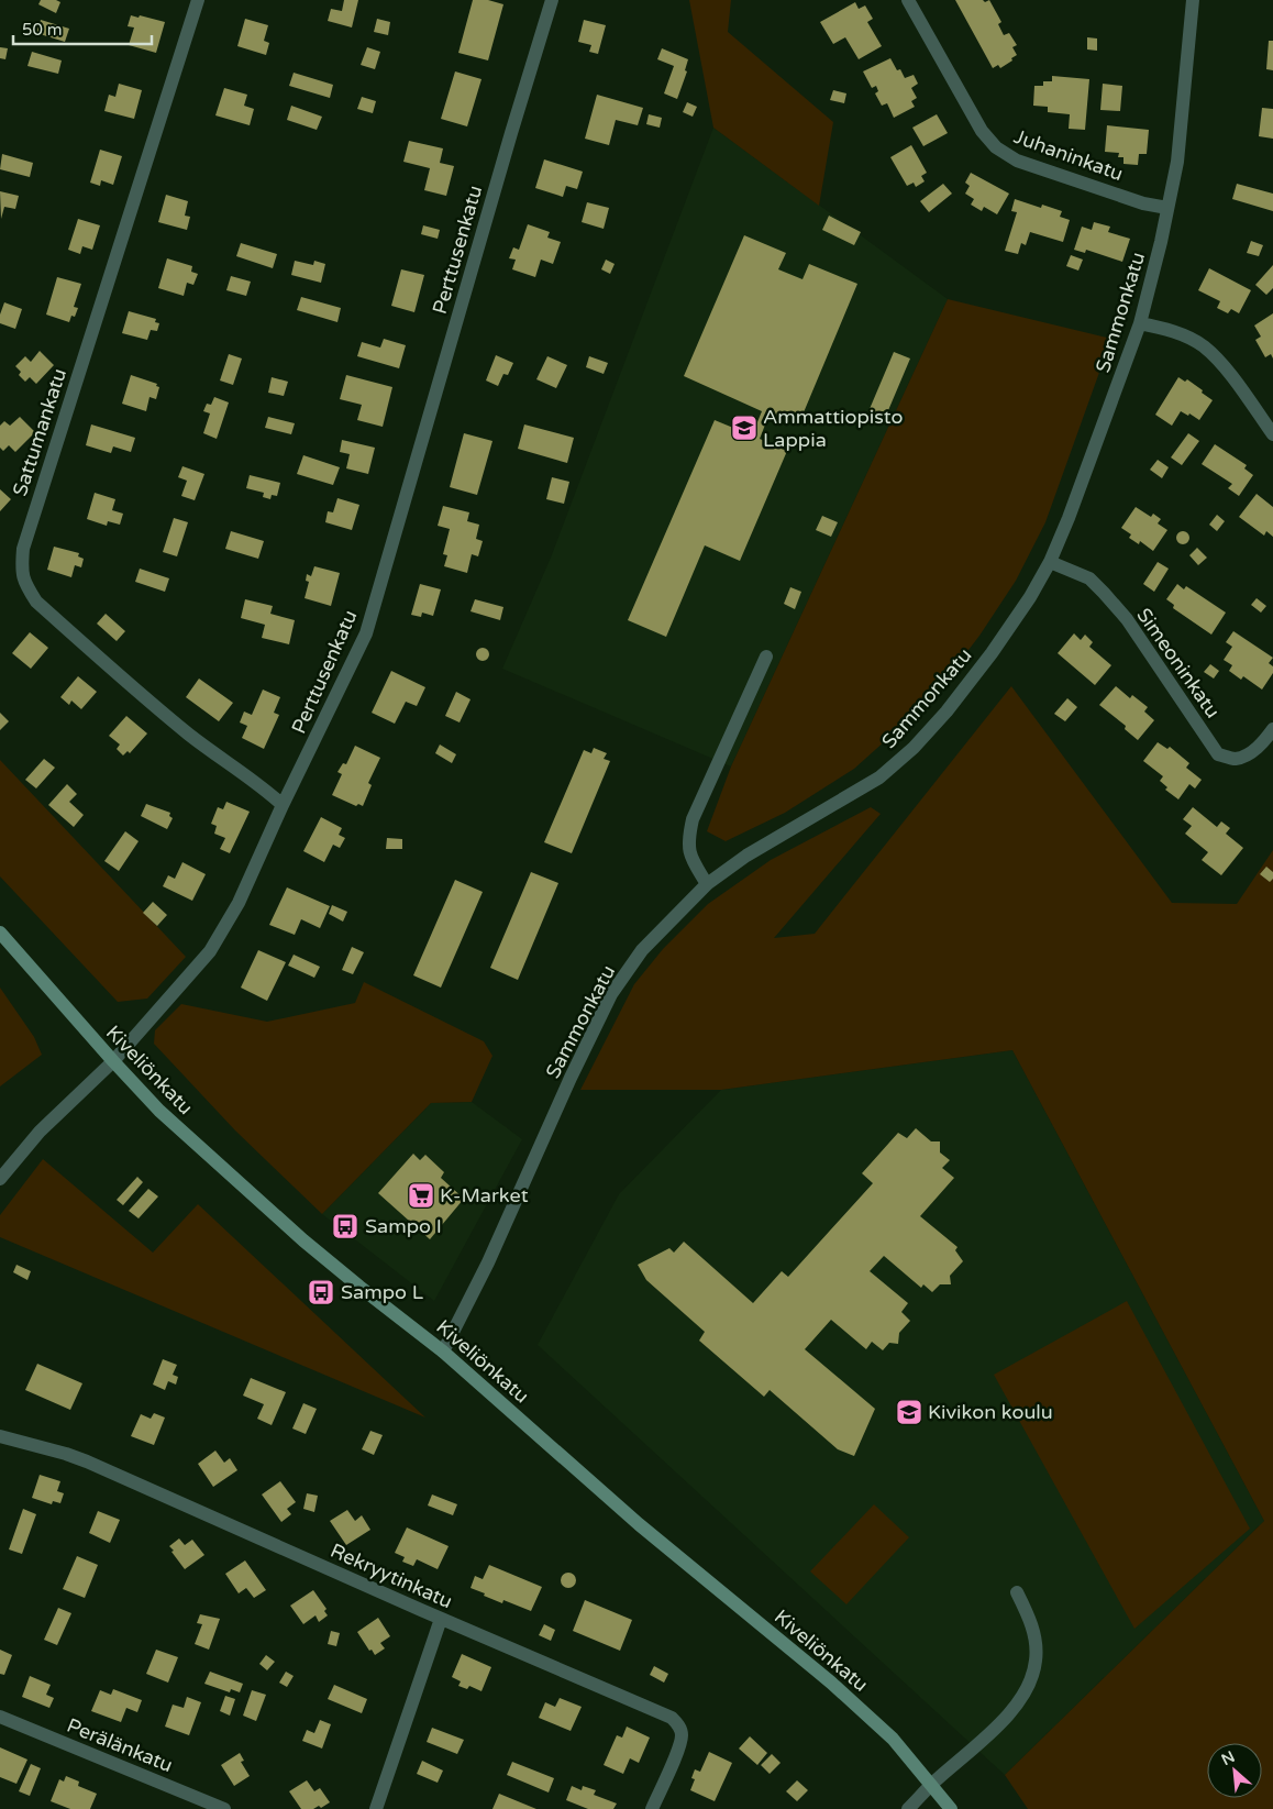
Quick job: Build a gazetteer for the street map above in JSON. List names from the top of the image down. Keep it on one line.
{"streets":{"main road":["Kiveliönkatu"],"street":["Juhaninkatu","Perttusenkatu","Sammonkatu","Sattumankatu","Simeoninkatu","Rekryytinkatu","Perälänkatu"]},"crossings":[["Juhaninkatu","Sammonkatu"],["Perttusenkatu","Sattumankatu"],["Perttusenkatu","Kiveliönkatu"],["Sammonkatu","Simeoninkatu"],["Sammonkatu","Kiveliönkatu"]],"places":{"school or university":["Ammattiopisto Lappia","Kivikon koulu"],"supermarket":["K-Market"],"bus stop":["Sampo I","Sampo L"]},"scale_bar":"50 m","north":"top left"}
